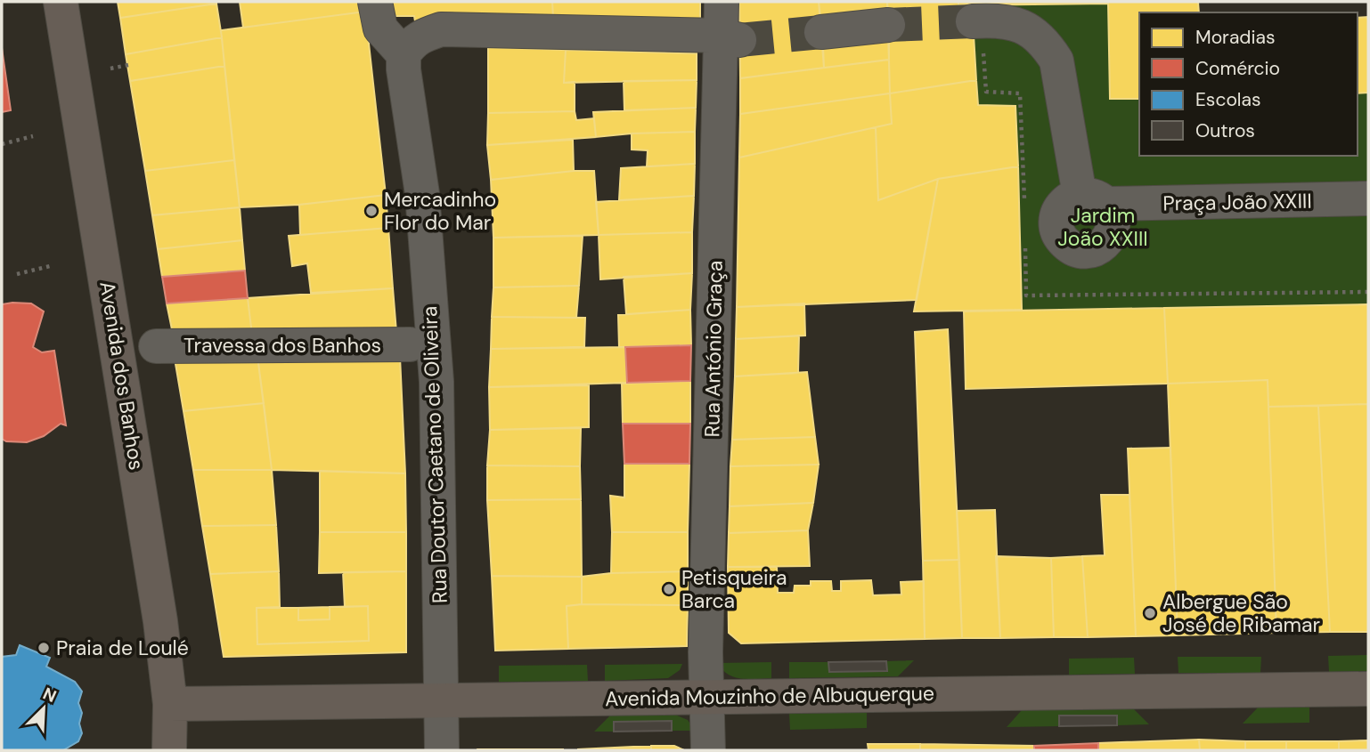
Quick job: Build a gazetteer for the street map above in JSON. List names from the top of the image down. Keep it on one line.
{"streets":{"main road":["Avenida dos Banhos","Avenida Mouzinho de Albuquerque"],"street":["Praça João XXIII","Travessa dos Banhos","Rua António Graça","Rua Doutor Caetano de Oliveira"]},"crossings":[["Rua António Graça","Avenida Mouzinho de Albuquerque"],["Avenida dos Banhos","Avenida Mouzinho de Albuquerque"],["Rua Doutor Caetano de Oliveira","Avenida Mouzinho de Albuquerque"]],"parks":["Jardim João XXIII"],"places":["Mercadinho Flor do Mar","Petisqueira Barca","Albergue São José de Ribamar","Praia de Loulé"],"legend":["Moradias","Comércio","Escolas","Outros"],"north":"top right"}
